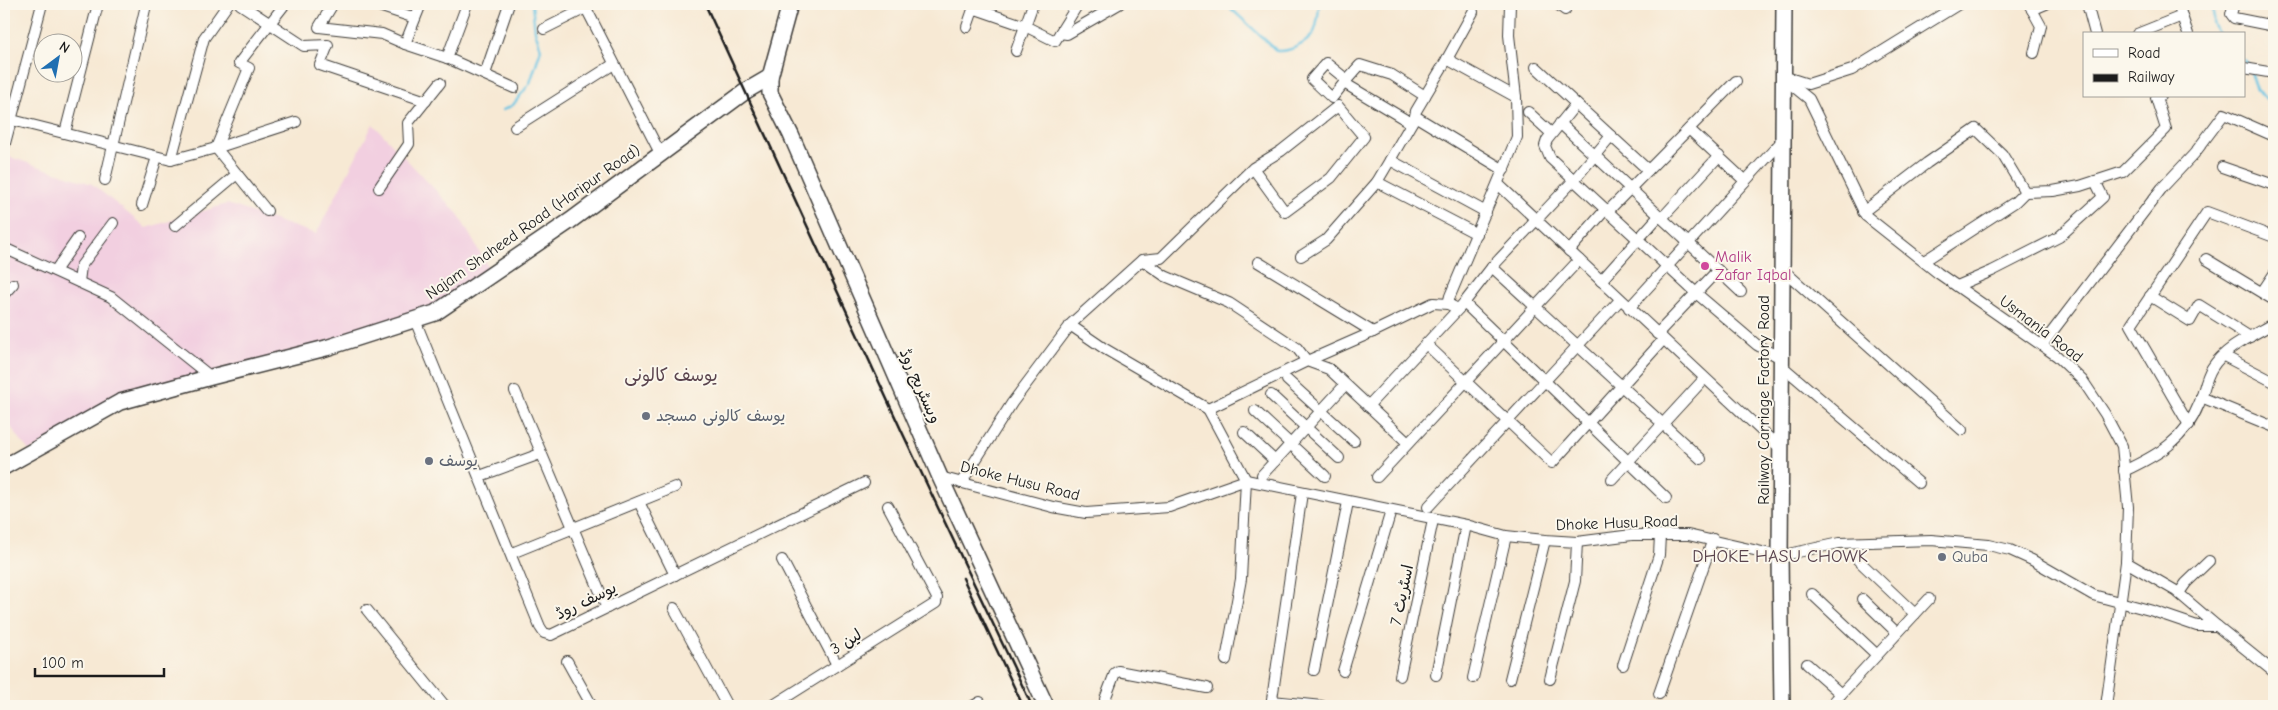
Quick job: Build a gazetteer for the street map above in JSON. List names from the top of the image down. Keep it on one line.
{"streets":{"main road":["Najam Shaheed Road (Haripur Road)","ویسٹریج روڈ","Railway Carriage Factory Road"],"street":["Usmania Road","Dhoke Husu Road","اسٹریٹ 7","یوسف روڈ","لین 3"]},"crossings":[["Najam Shaheed Road (Haripur Road)","ویسٹریج روڈ"],["Najam Shaheed Road (Haripur Road)","یوسف روڈ"],["Usmania Road","Railway Carriage Factory Road"],["Usmania Road","Dhoke Husu Road"],["ویسٹریج روڈ","Dhoke Husu Road"],["Railway Carriage Factory Road","Dhoke Husu Road"],["Dhoke Husu Road","اسٹریٹ 7"]],"districts":["یوسف کالونی","DHOKE HASU CHOWK"],"places":["Malik Zafar Iqbal","یوسف کالونی مسجد","یوسف","Quba"],"legend":["Road","Railway"],"scale_bar":"100 m","north":"top right"}
